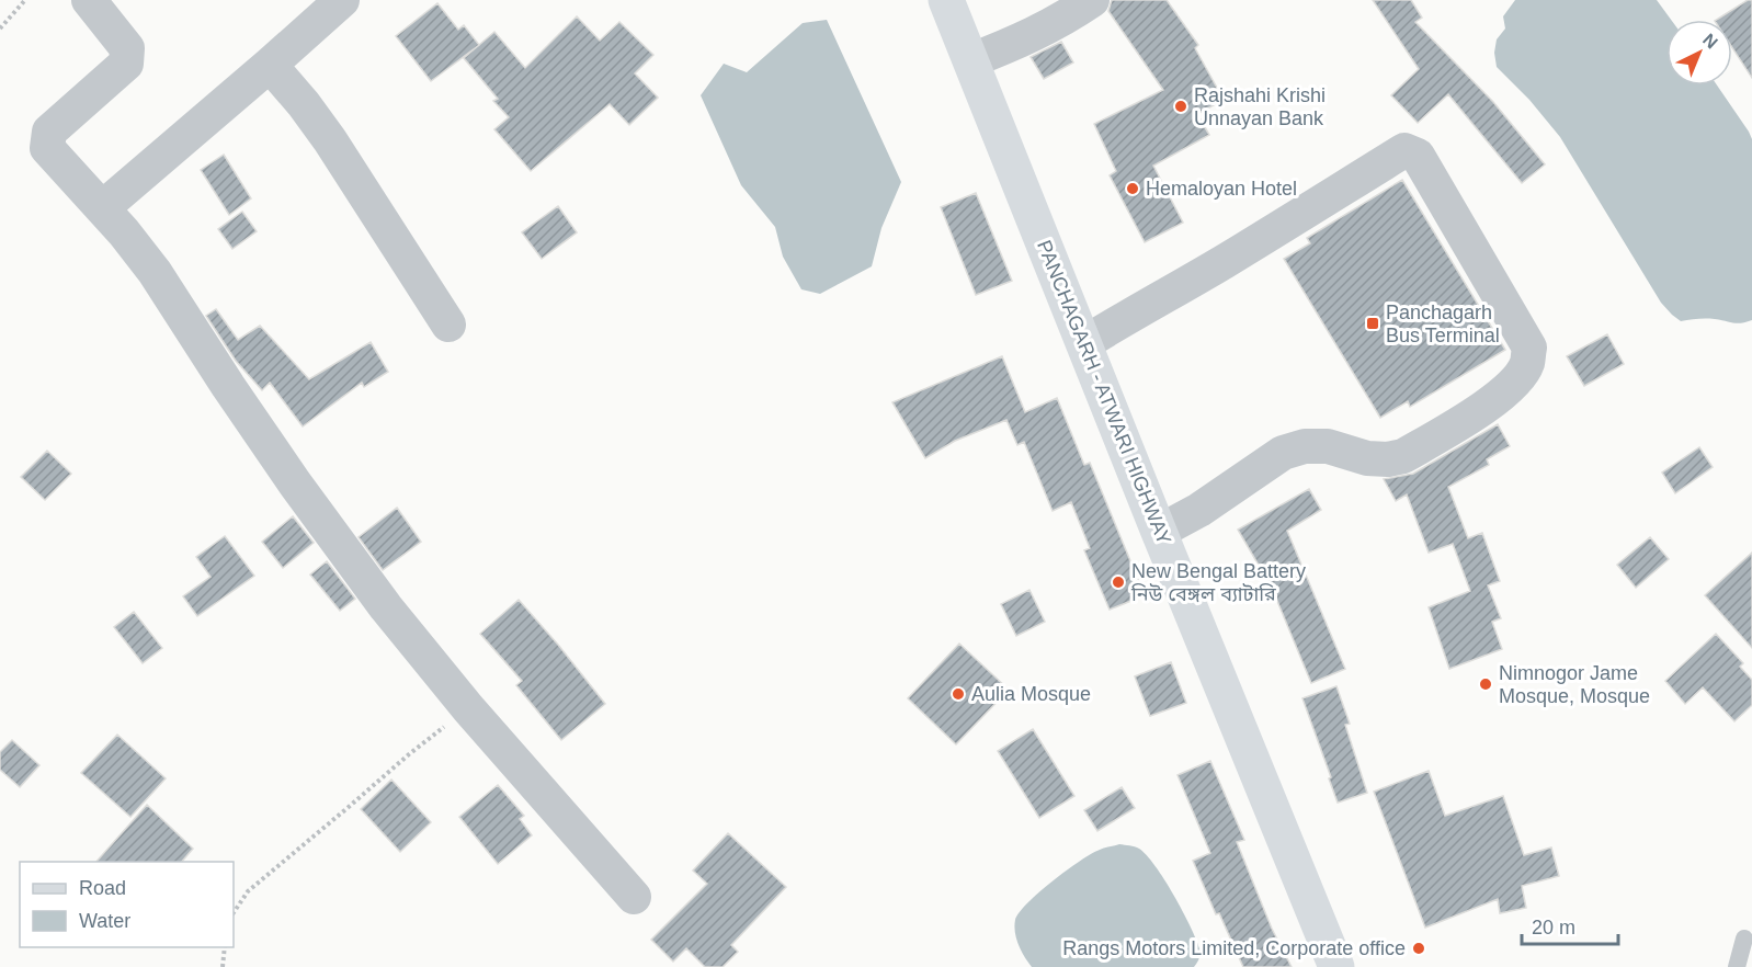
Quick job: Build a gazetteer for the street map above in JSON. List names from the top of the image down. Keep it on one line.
{"streets":{"main road":["PANCHAGARH - ATWARI HIGHWAY"]},"places":{"other":["Rajshahi Krishi Unnayan Bank","Hemaloyan Hotel","New Bengal Battery নিউ বেঙ্গল ব্যাটারি","Nimnogor Jame Mosque, Mosque","Aulia Mosque","Rangs Motors Limited, Corporate office"],"transit":["Panchagarh Bus Terminal"]},"legend":["Road","Water"],"scale_bar":"20 m","north":"top right"}
